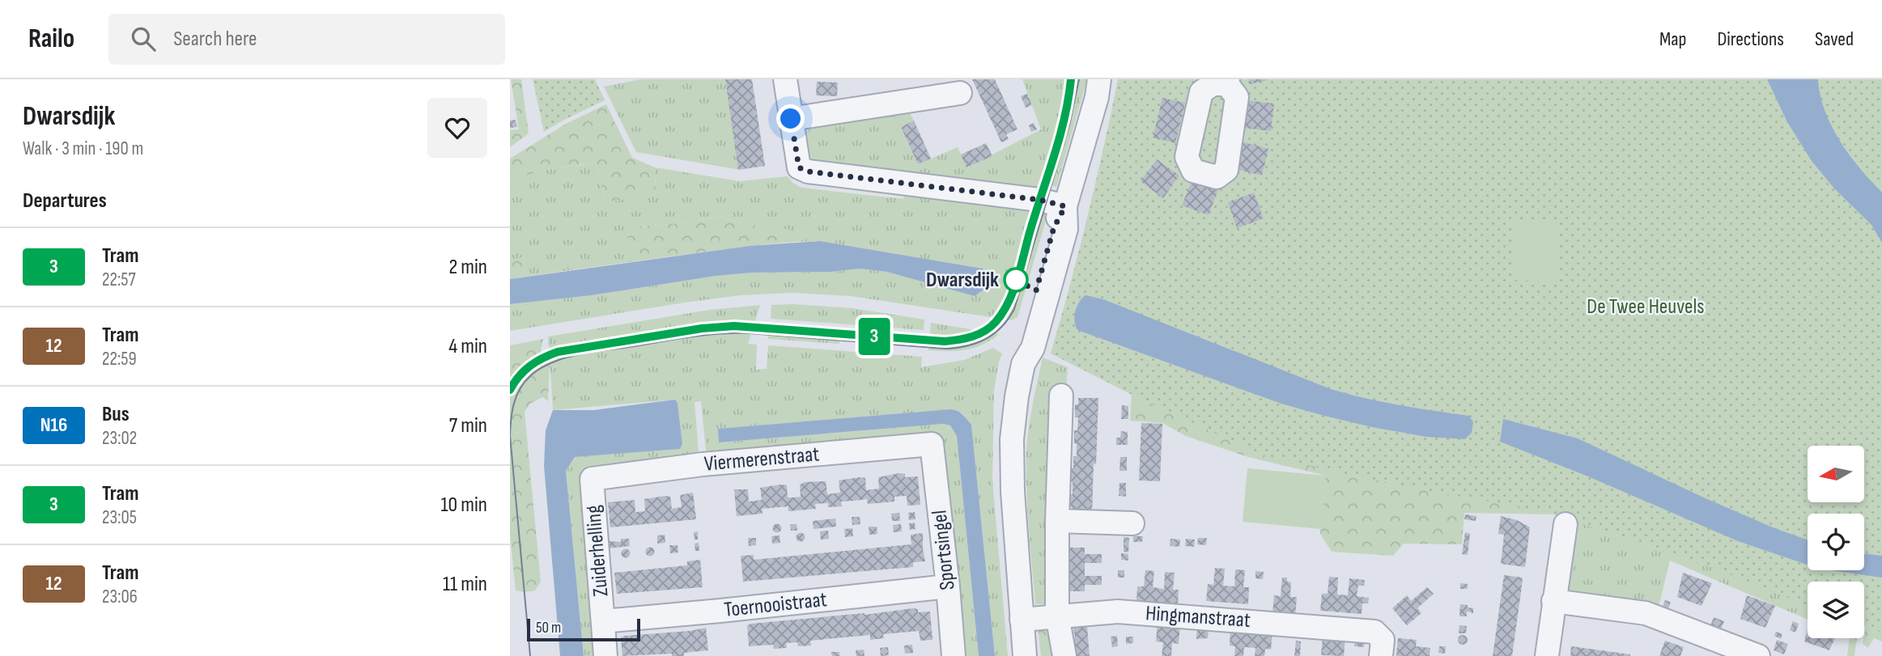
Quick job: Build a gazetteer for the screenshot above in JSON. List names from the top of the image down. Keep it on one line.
{"streets":{"street":["Viermerenstraat","Sportsingel","Zuiderhelling","Toernooistraat","Hingmanstraat"]},"crossings":[["Viermerenstraat","Sportsingel"],["Viermerenstraat","Zuiderhelling"],["Sportsingel","Toernooistraat"],["Zuiderhelling","Toernooistraat"]],"parks":["De Twee Heuvels"],"places":["Dwarsdijk"],"lines":["tram line 3"],"scale_bar":"50 m","north":"left","page":{"header":"Railo","search":"Search here","nav":["Map","Directions","Saved"],"heading":[["Dwarsdijk","Walk · 3 min · 190 m"],"Departures"],"on_map":"3","list":[{"mark":"3","name":"Tram","note":"22:57","value":"2 min"},{"mark":"12","name":"Tram","note":"22:59","value":"4 min"},{"mark":"N16","name":"Bus","note":"23:02","value":"7 min"},{"mark":"3","name":"Tram","note":"23:05","value":"10 min"},{"mark":"12","name":"Tram","note":"23:06","value":"11 min"}],"scale":"50 m"}}
